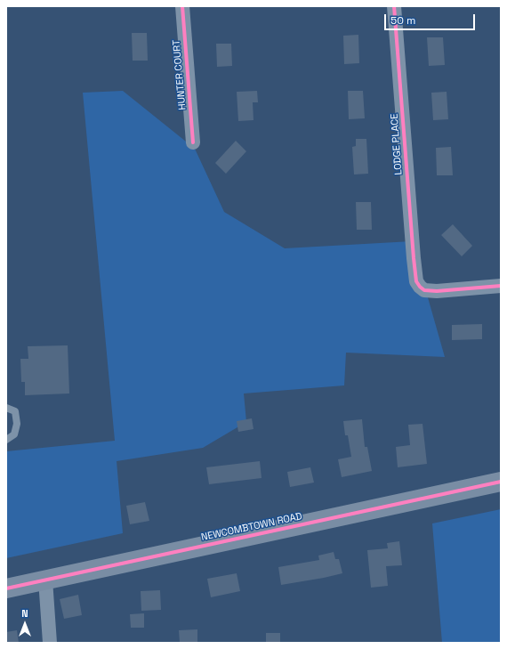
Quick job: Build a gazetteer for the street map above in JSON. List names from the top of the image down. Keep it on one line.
{"streets":{"street":["HUNTER COURT","LODGE PLACE","NEWCOMBTOWN ROAD"]},"scale_bar":"50 m","north":"top"}
